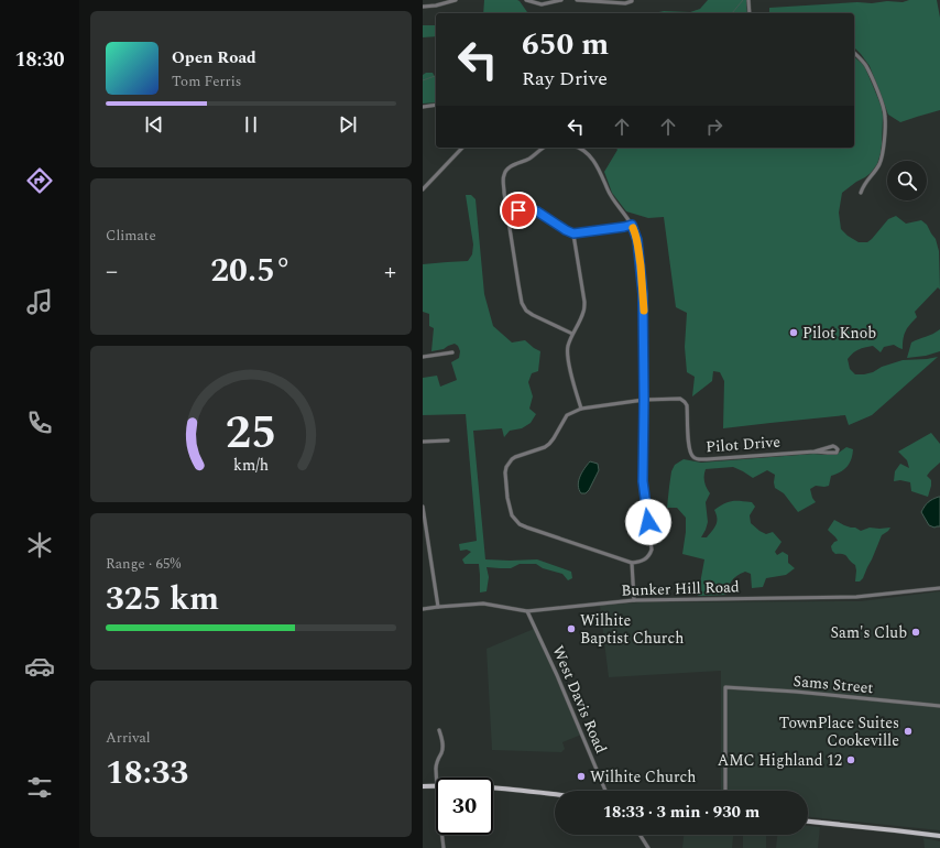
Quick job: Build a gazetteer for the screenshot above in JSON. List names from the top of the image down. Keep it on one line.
{"streets":{"street":["Pilot Drive","Bunker Hill Road","Sams Street","West Davis Road"]},"crossings":[["Bunker Hill Road","West Davis Road"]],"places":["Pilot Knob","Wilhite Baptist Church","Sam's Club","TownPlace Suites Cookeville","AMC Highland 12","Wilhite Church"],"page":{"tabs":"18:30","turn":["650 m","Ray Drive"],"song":["Open Road","Tom Ferris"],"tile":["Climate",["Range · 65%","325 km"],["Arrival","18:33"]],"heat":["−","20.5°","+"],"limit":"30","trip":"18:33 · 3 min · 930 m","gauge":["25","km/h"]}}
